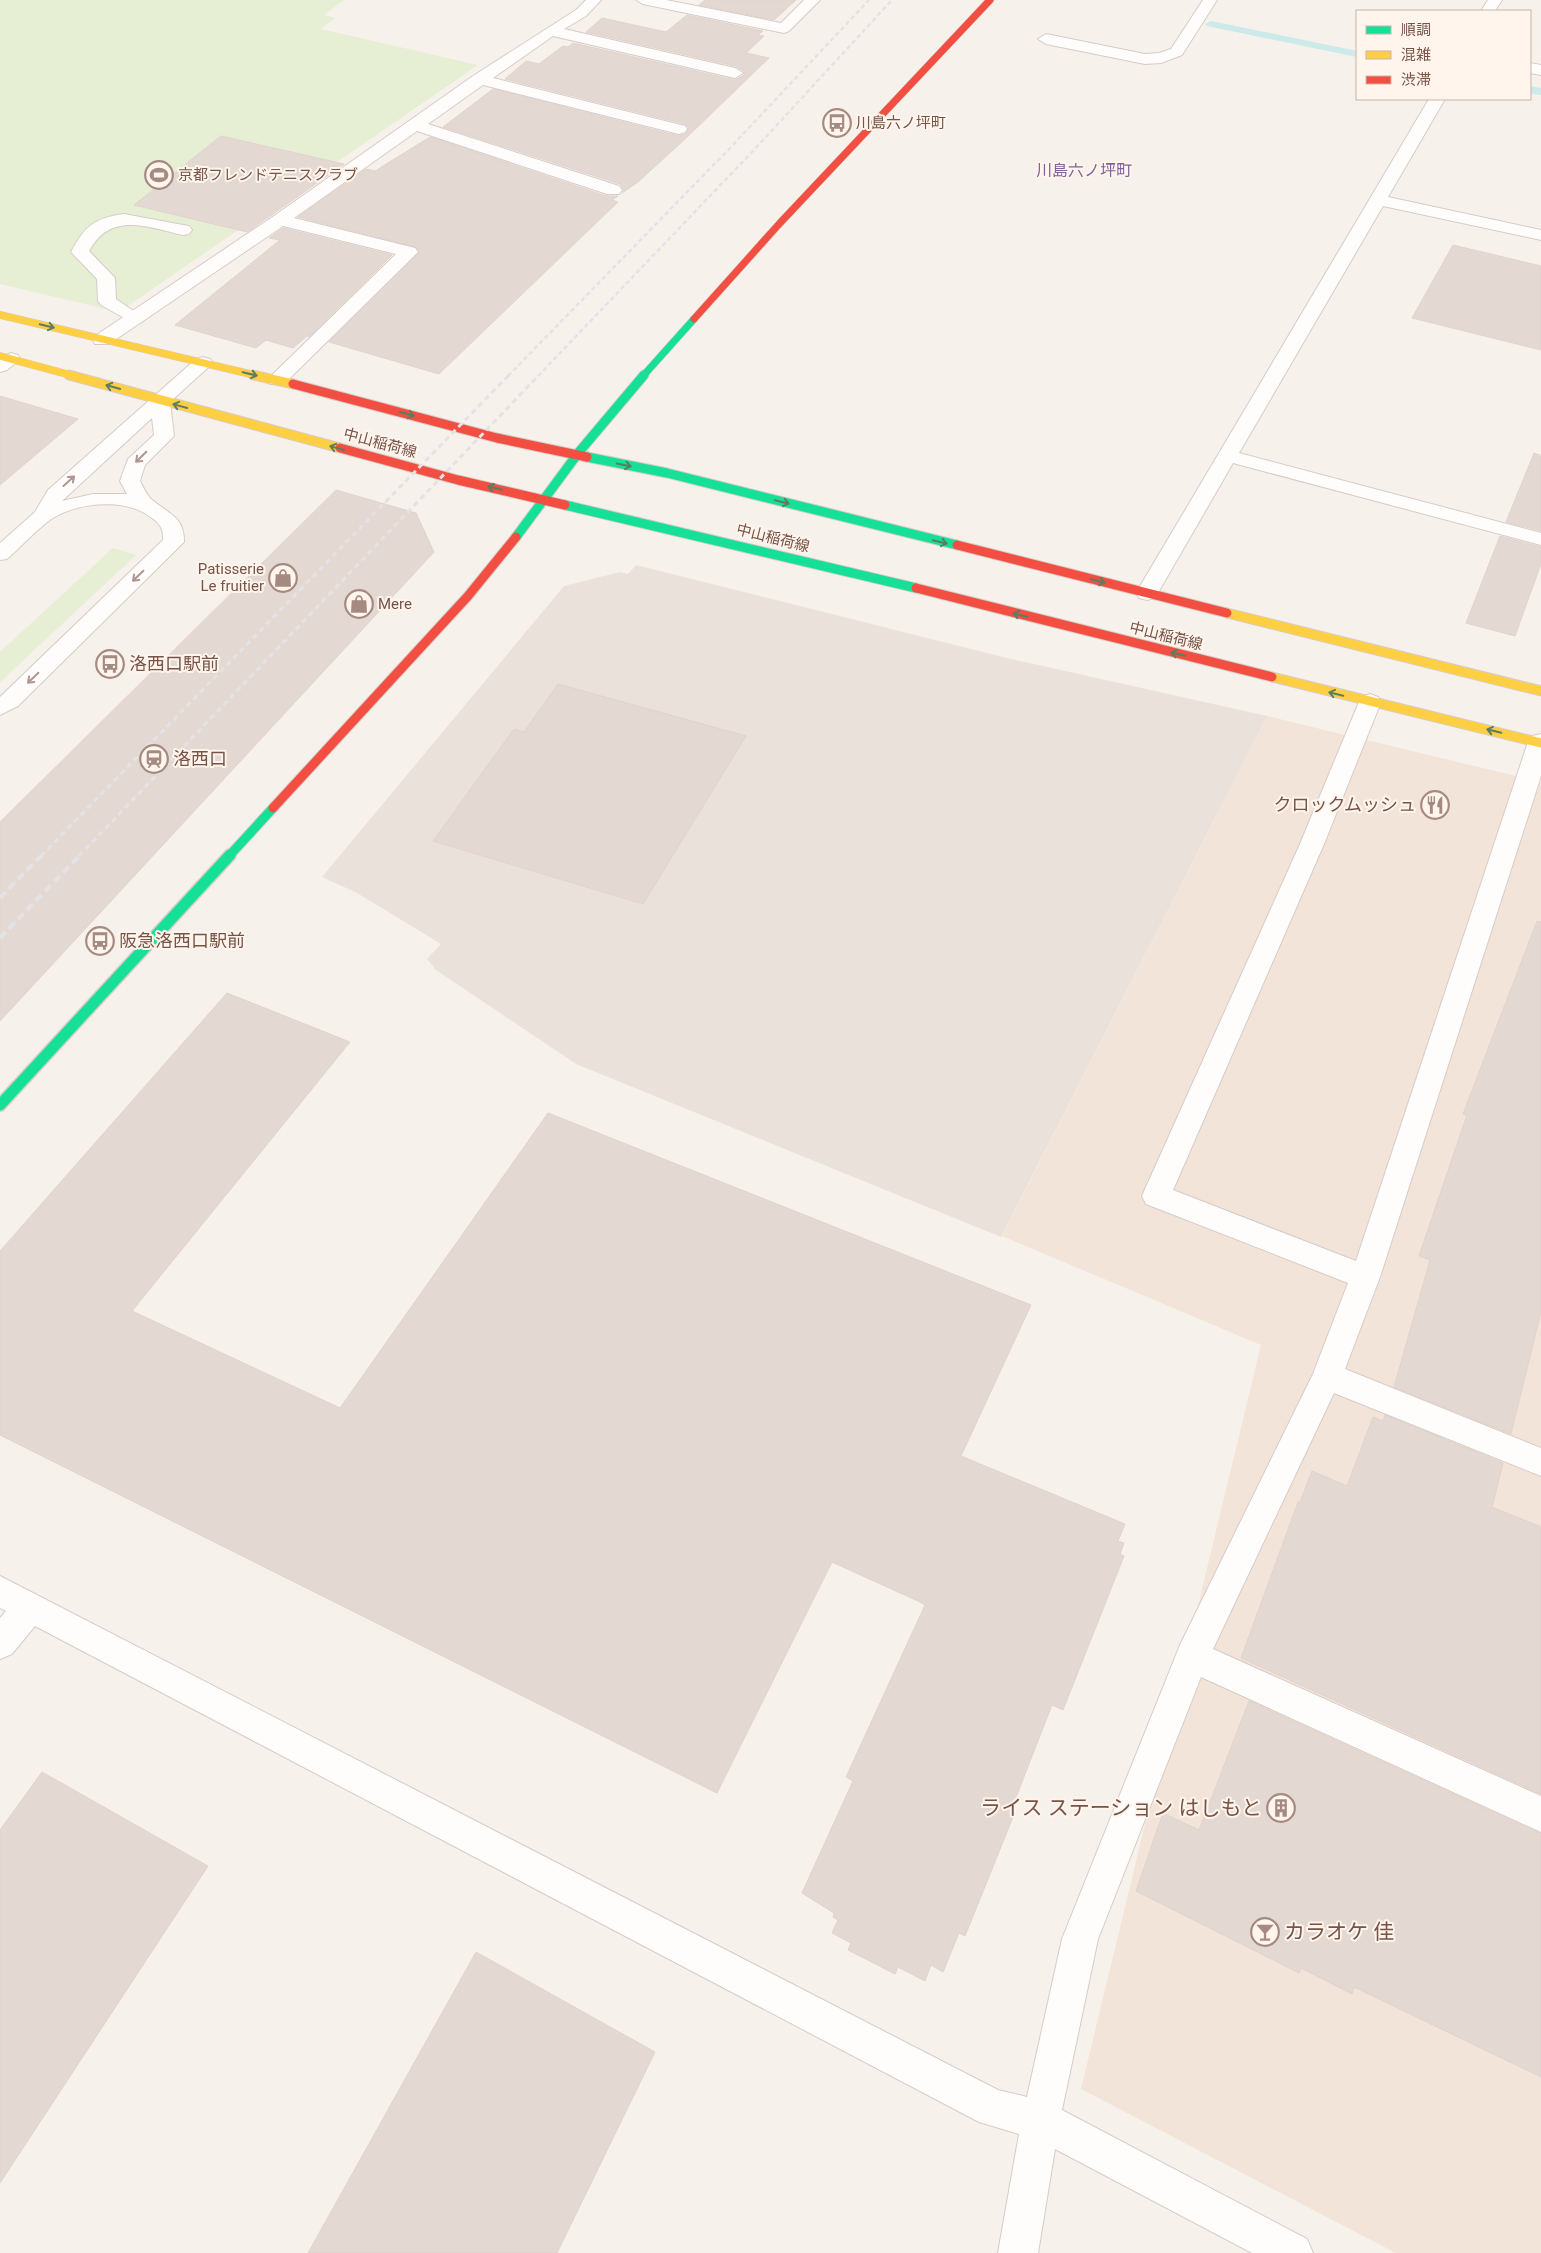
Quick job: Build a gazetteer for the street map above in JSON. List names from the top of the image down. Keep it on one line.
{"streets":{"main road":["中山稲荷線"]},"districts":["川島六ノ坪町"],"places":{"bus stop":["川島六ノ坪町","洛西口駅前","阪急洛西口駅前"],"sports":["京都フレンドテニスクラブ"],"shop":["Patisserie Le fruitier","Mere"],"station":["洛西口"],"restaurant":["クロックムッシュ"],"building":["ライス ステーション はしもと"],"bar":["カラオケ 佳"]},"legend":["順調","混雑","渋滞"]}
